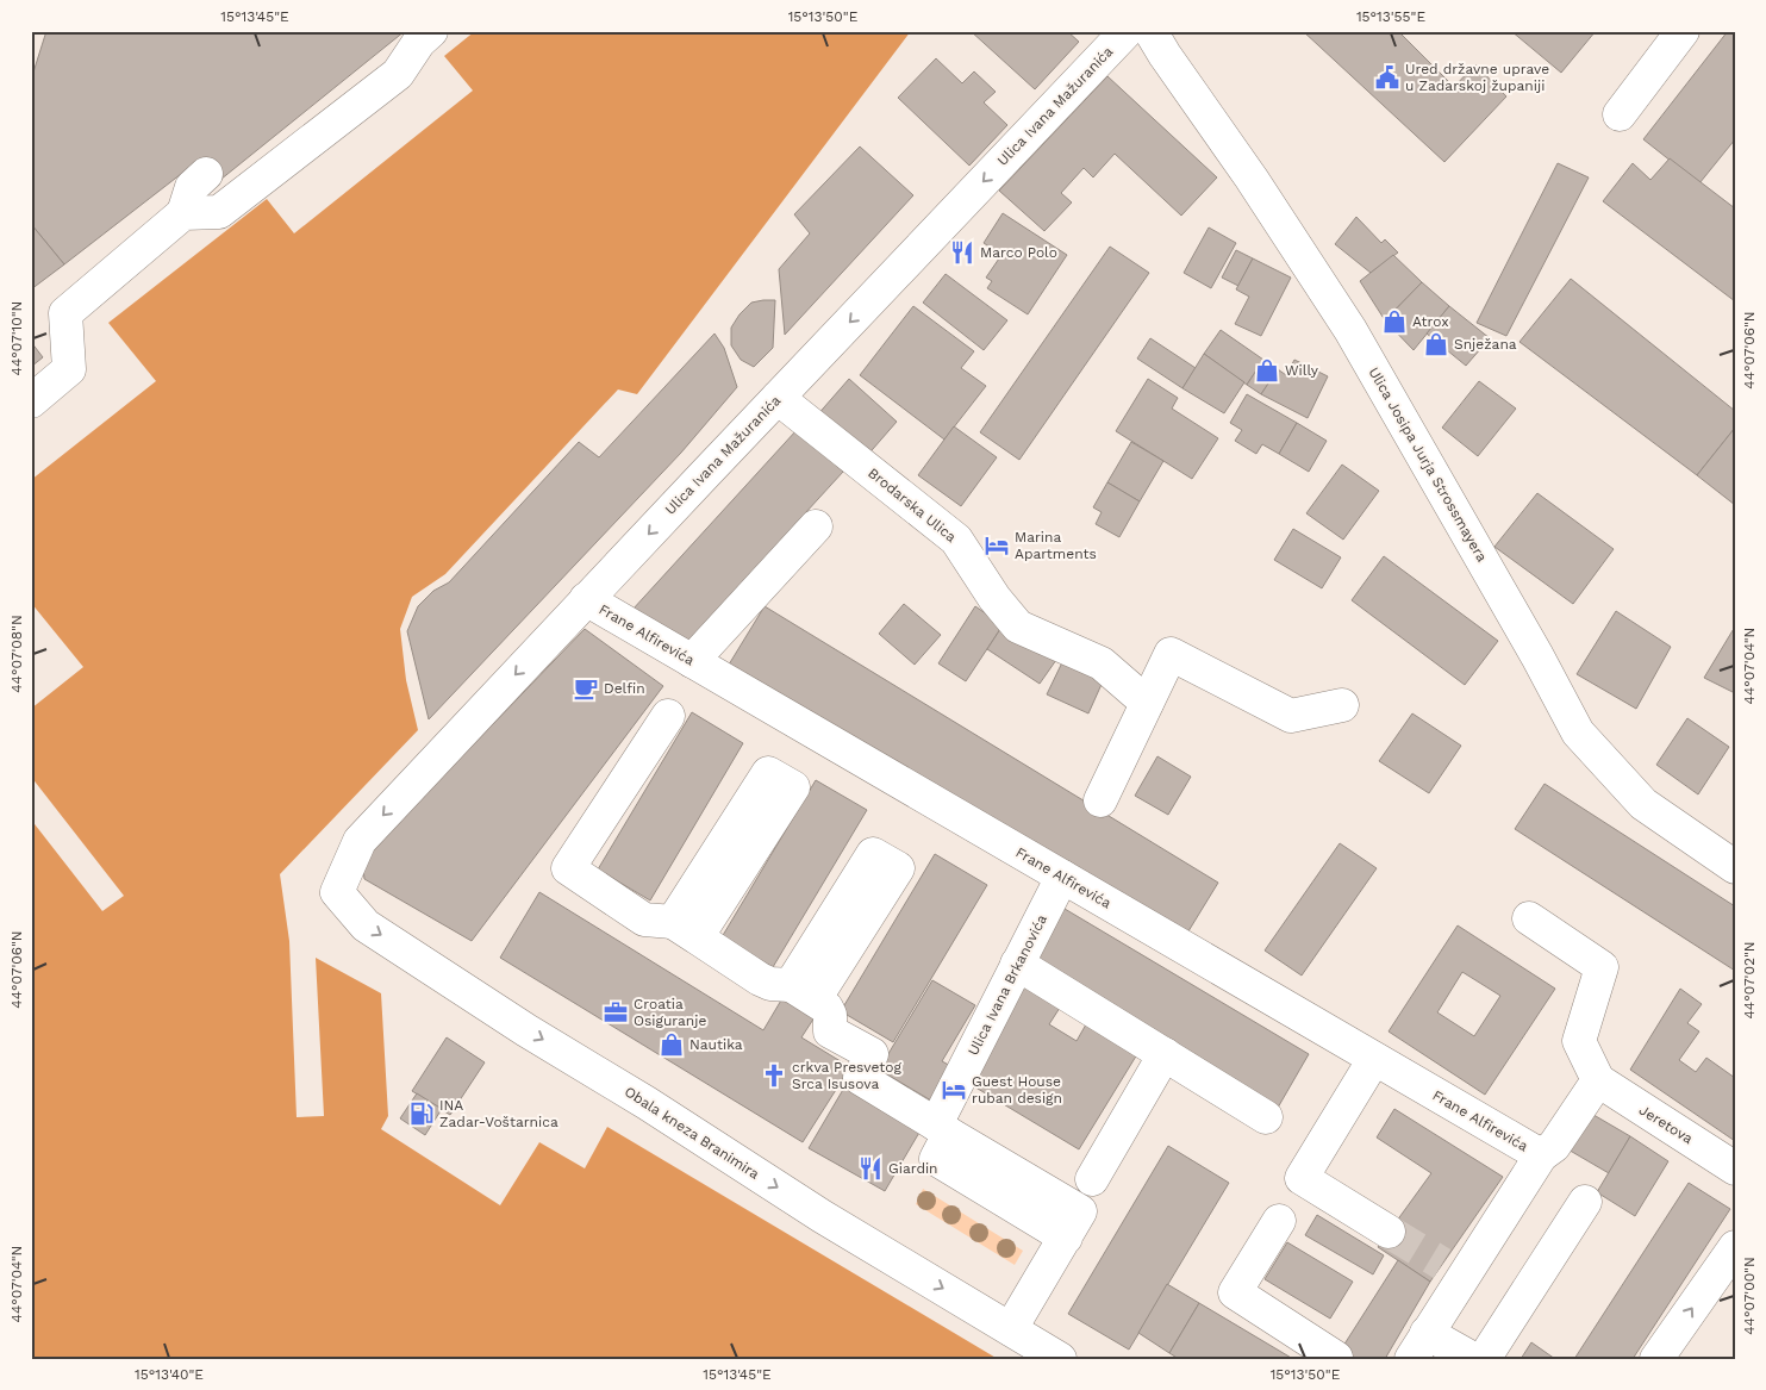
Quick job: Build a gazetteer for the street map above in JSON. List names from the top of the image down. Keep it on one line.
{"streets":{"street":["Ulica Ivana Mažuranića","Ulica Josipa Jurja Strossmayera","Brodarska Ulica","Frane Alfirevića","Ulica Ivana Brkanovića","Jeretova","Obala kneza Branimira"]},"crossings":[["Ulica Ivana Mažuranića","Brodarska Ulica"],["Ulica Ivana Mažuranića","Frane Alfirevića"],["Ulica Ivana Mažuranića","Obala kneza Branimira"],["Frane Alfirevića","Ulica Ivana Brkanovića"],["Frane Alfirevića","Jeretova"]],"one_way":["Ulica Ivana Mažuranića","Obala kneza Branimira"],"places":{"public building":["Ured državne uprave u Zadarskoj županiji"],"restaurant":["Marco Polo","Giardin"],"shop":["Atrox","Snježana","Willy","Nautika"],"hotel":["Marina Apartments","Guest House ruban design"],"cafe":["Delfin"],"office":["Croatia Osiguranje"],"church":["crkva Presvetog Srca Isusova"],"fuel station":["INA Zadar-Voštarnica"]},"coordinates":["15°13'45\"E","15°13'50\"E","15°13'55\"E","44°07'10\"N","44°07'06\"N","44°07'08\"N","44°07'04\"N","44°07'02\"N","44°07'00\"N","15°13'40\"E"]}
